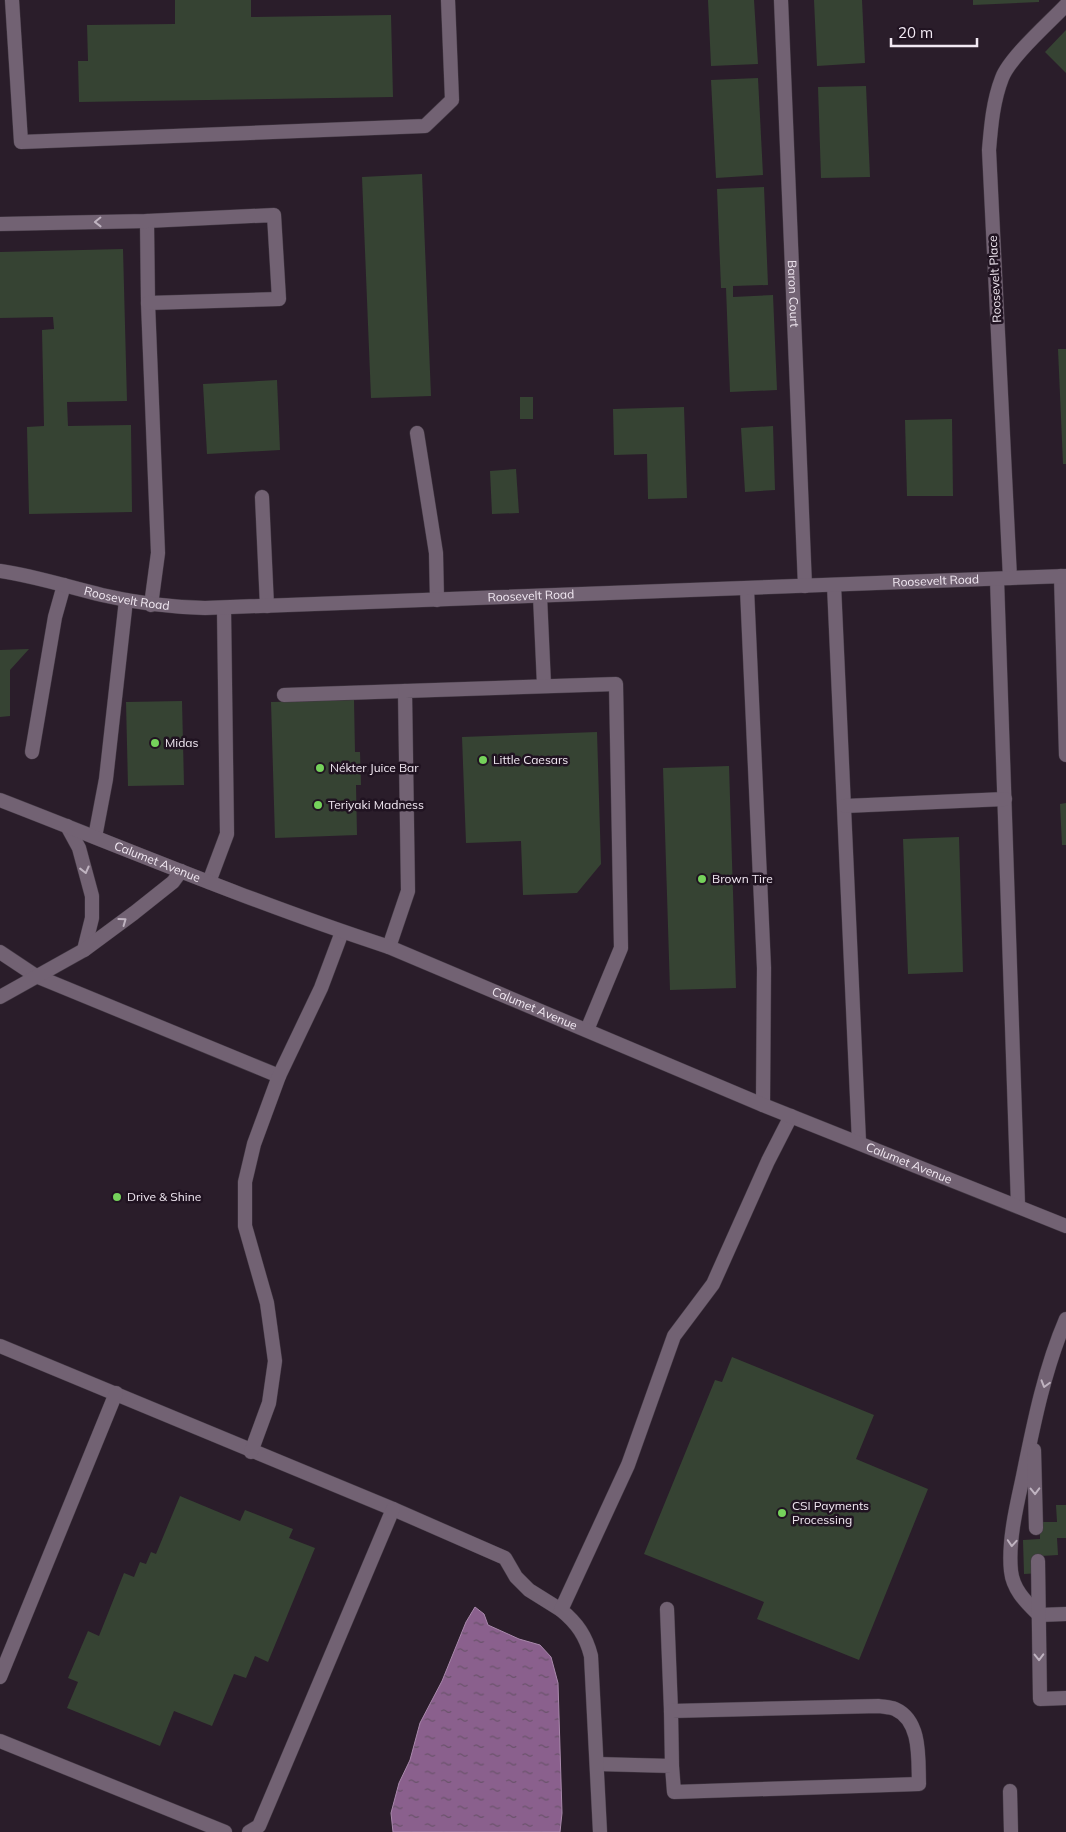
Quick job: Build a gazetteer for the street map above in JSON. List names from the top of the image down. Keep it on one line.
{"streets":{"street":["Roosevelt Place","Baron Court","Roosevelt Road","Calumet Avenue"]},"crossings":[["Roosevelt Place","Roosevelt Road"],["Roosevelt Place","Calumet Avenue"],["Baron Court","Roosevelt Road"]],"places":["Midas","Little Caesars","Nékter Juice Bar","Teriyaki Madness","Brown Tire","Drive & Shine","CSI Payments Processing"],"scale_bar":"20 m"}
